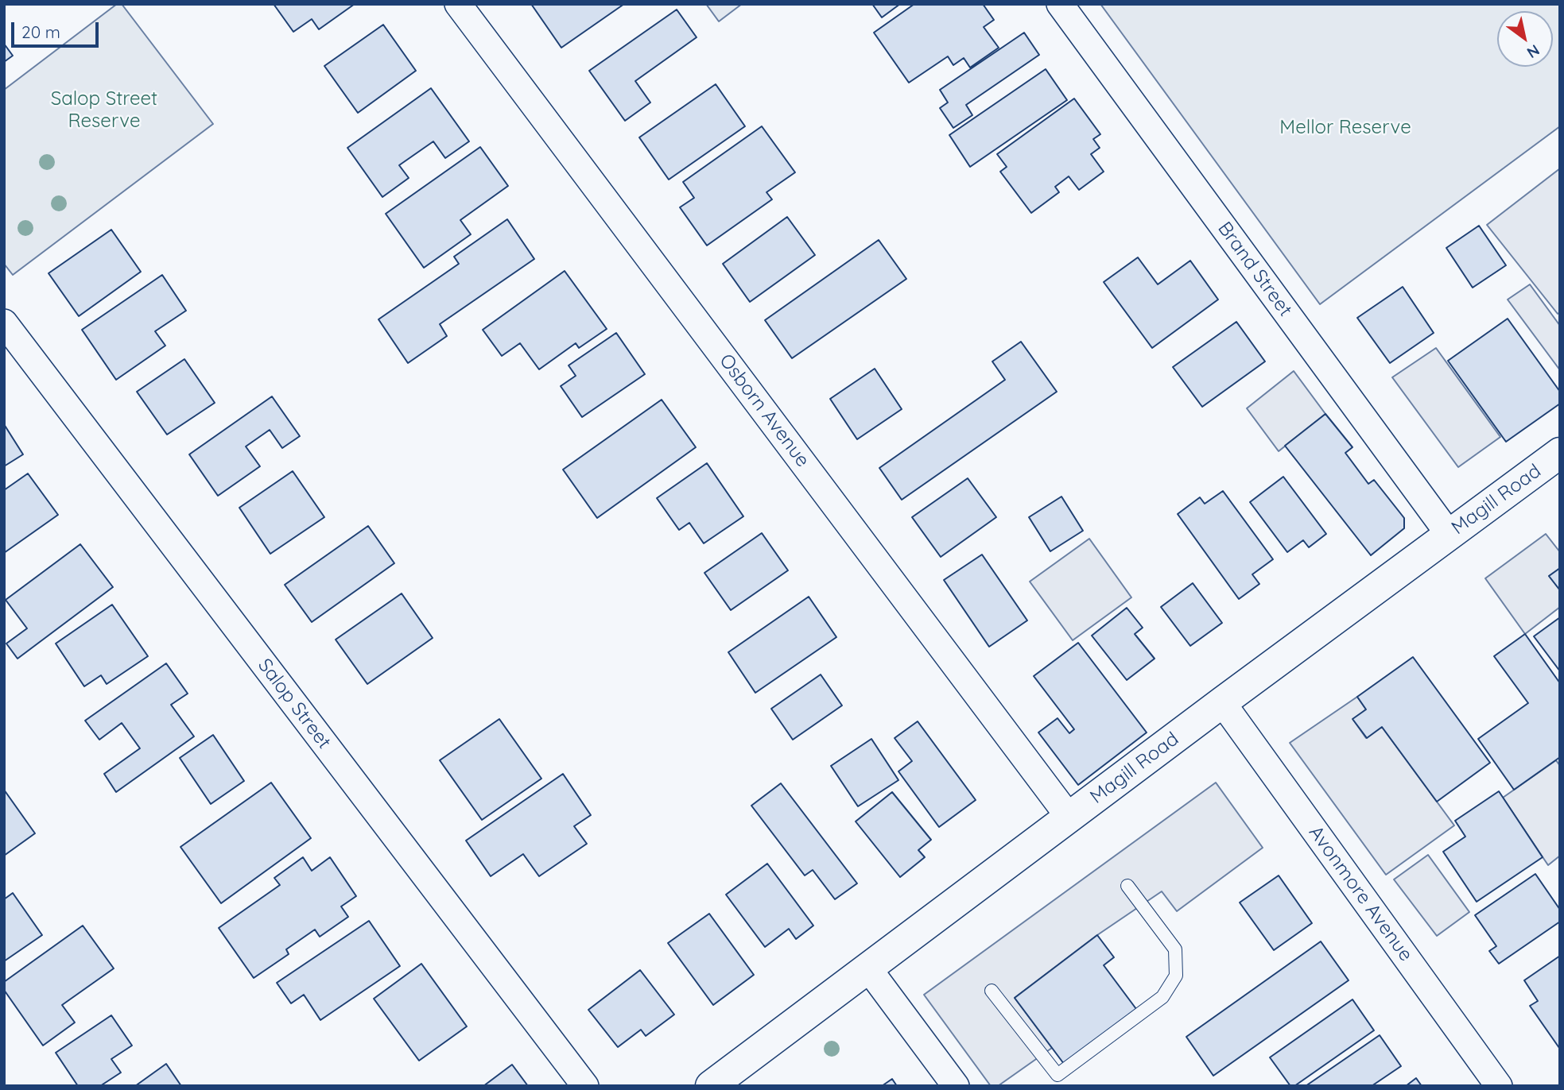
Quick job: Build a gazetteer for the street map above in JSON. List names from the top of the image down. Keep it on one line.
{"streets":{"main road":["Magill Road"],"street":["Brand Street","Osborn Avenue","Salop Street","Avonmore Avenue"]},"crossings":[["Brand Street","Magill Road"],["Osborn Avenue","Magill Road"],["Magill Road","Avonmore Avenue"]],"parks":["Salop Street Reserve","Mellor Reserve"],"scale_bar":"20 m","north":"bottom right"}
